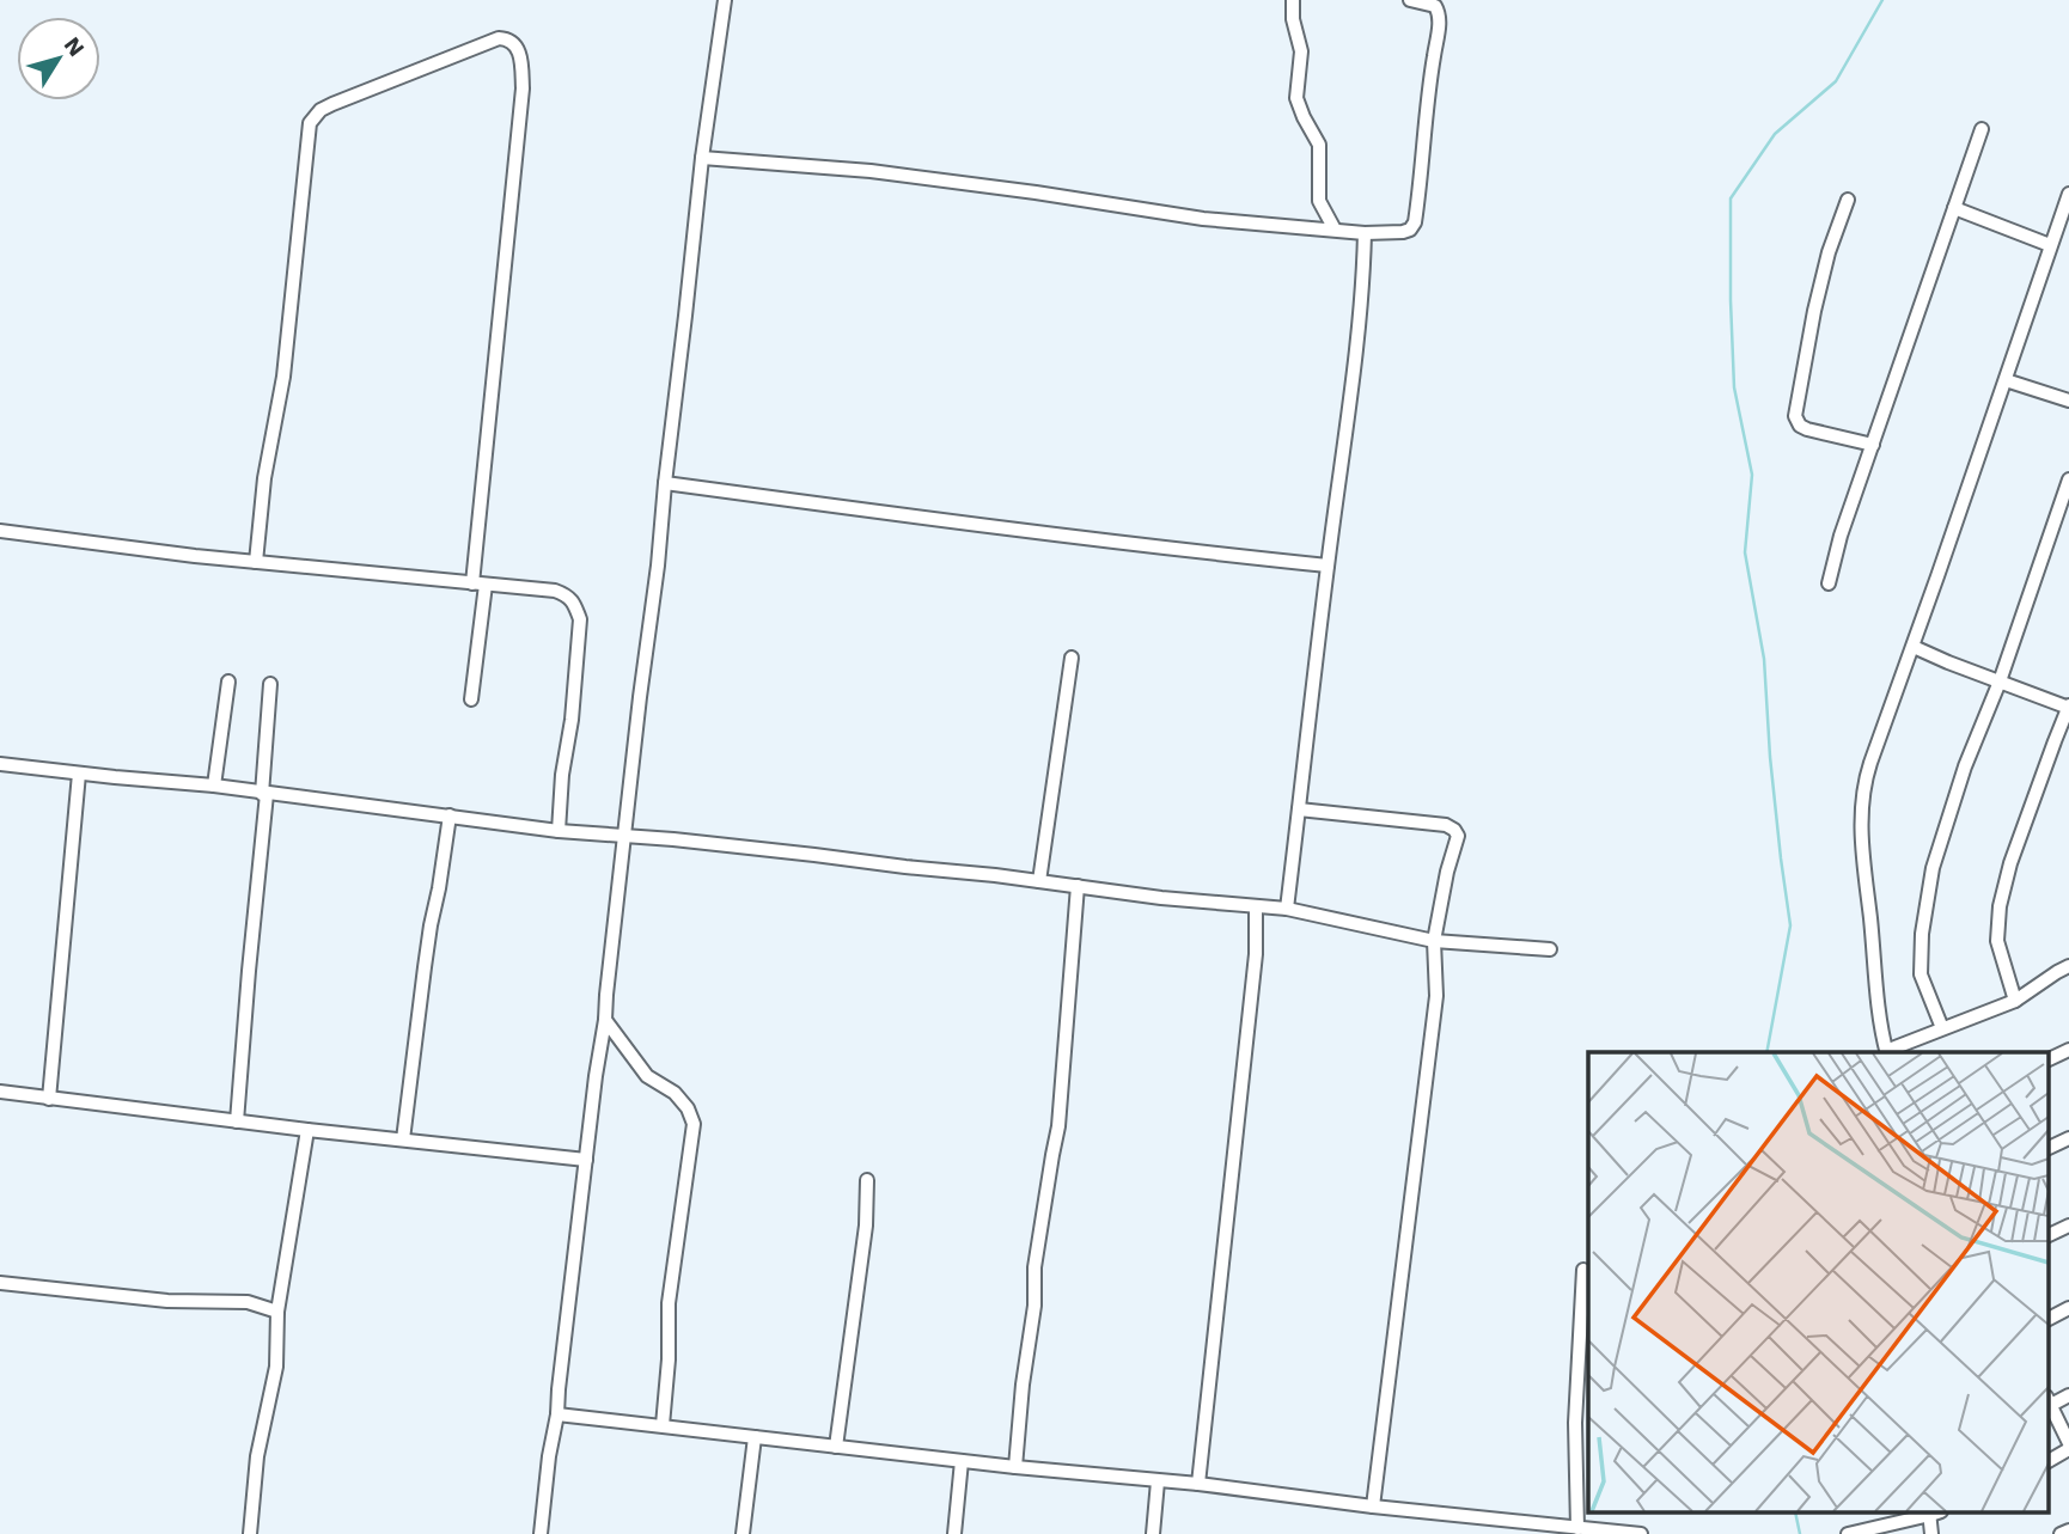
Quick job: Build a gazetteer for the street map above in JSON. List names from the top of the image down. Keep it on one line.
{"north":"top right"}
